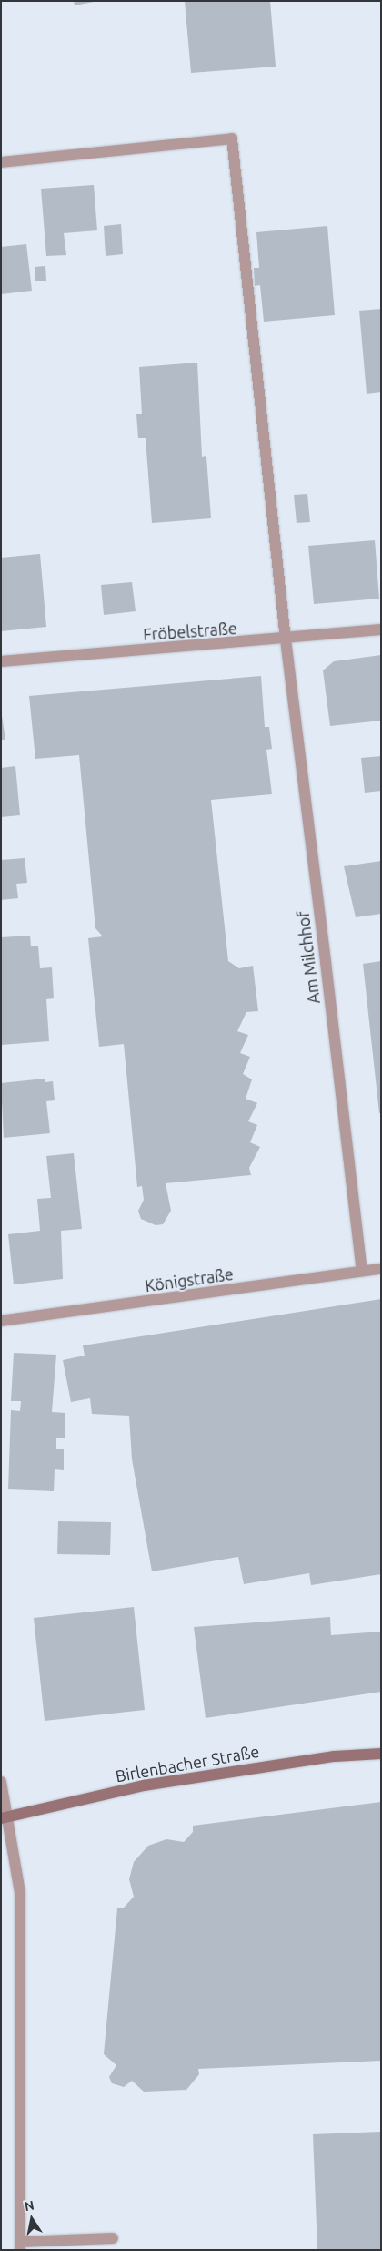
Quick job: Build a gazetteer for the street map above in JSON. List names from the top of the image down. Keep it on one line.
{"streets":{"main road":["Birlenbacher Straße"],"street":["Fröbelstraße","Am Milchhof","Königstraße"]},"crossings":[["Fröbelstraße","Am Milchhof"],["Am Milchhof","Königstraße"]],"north":"top"}
